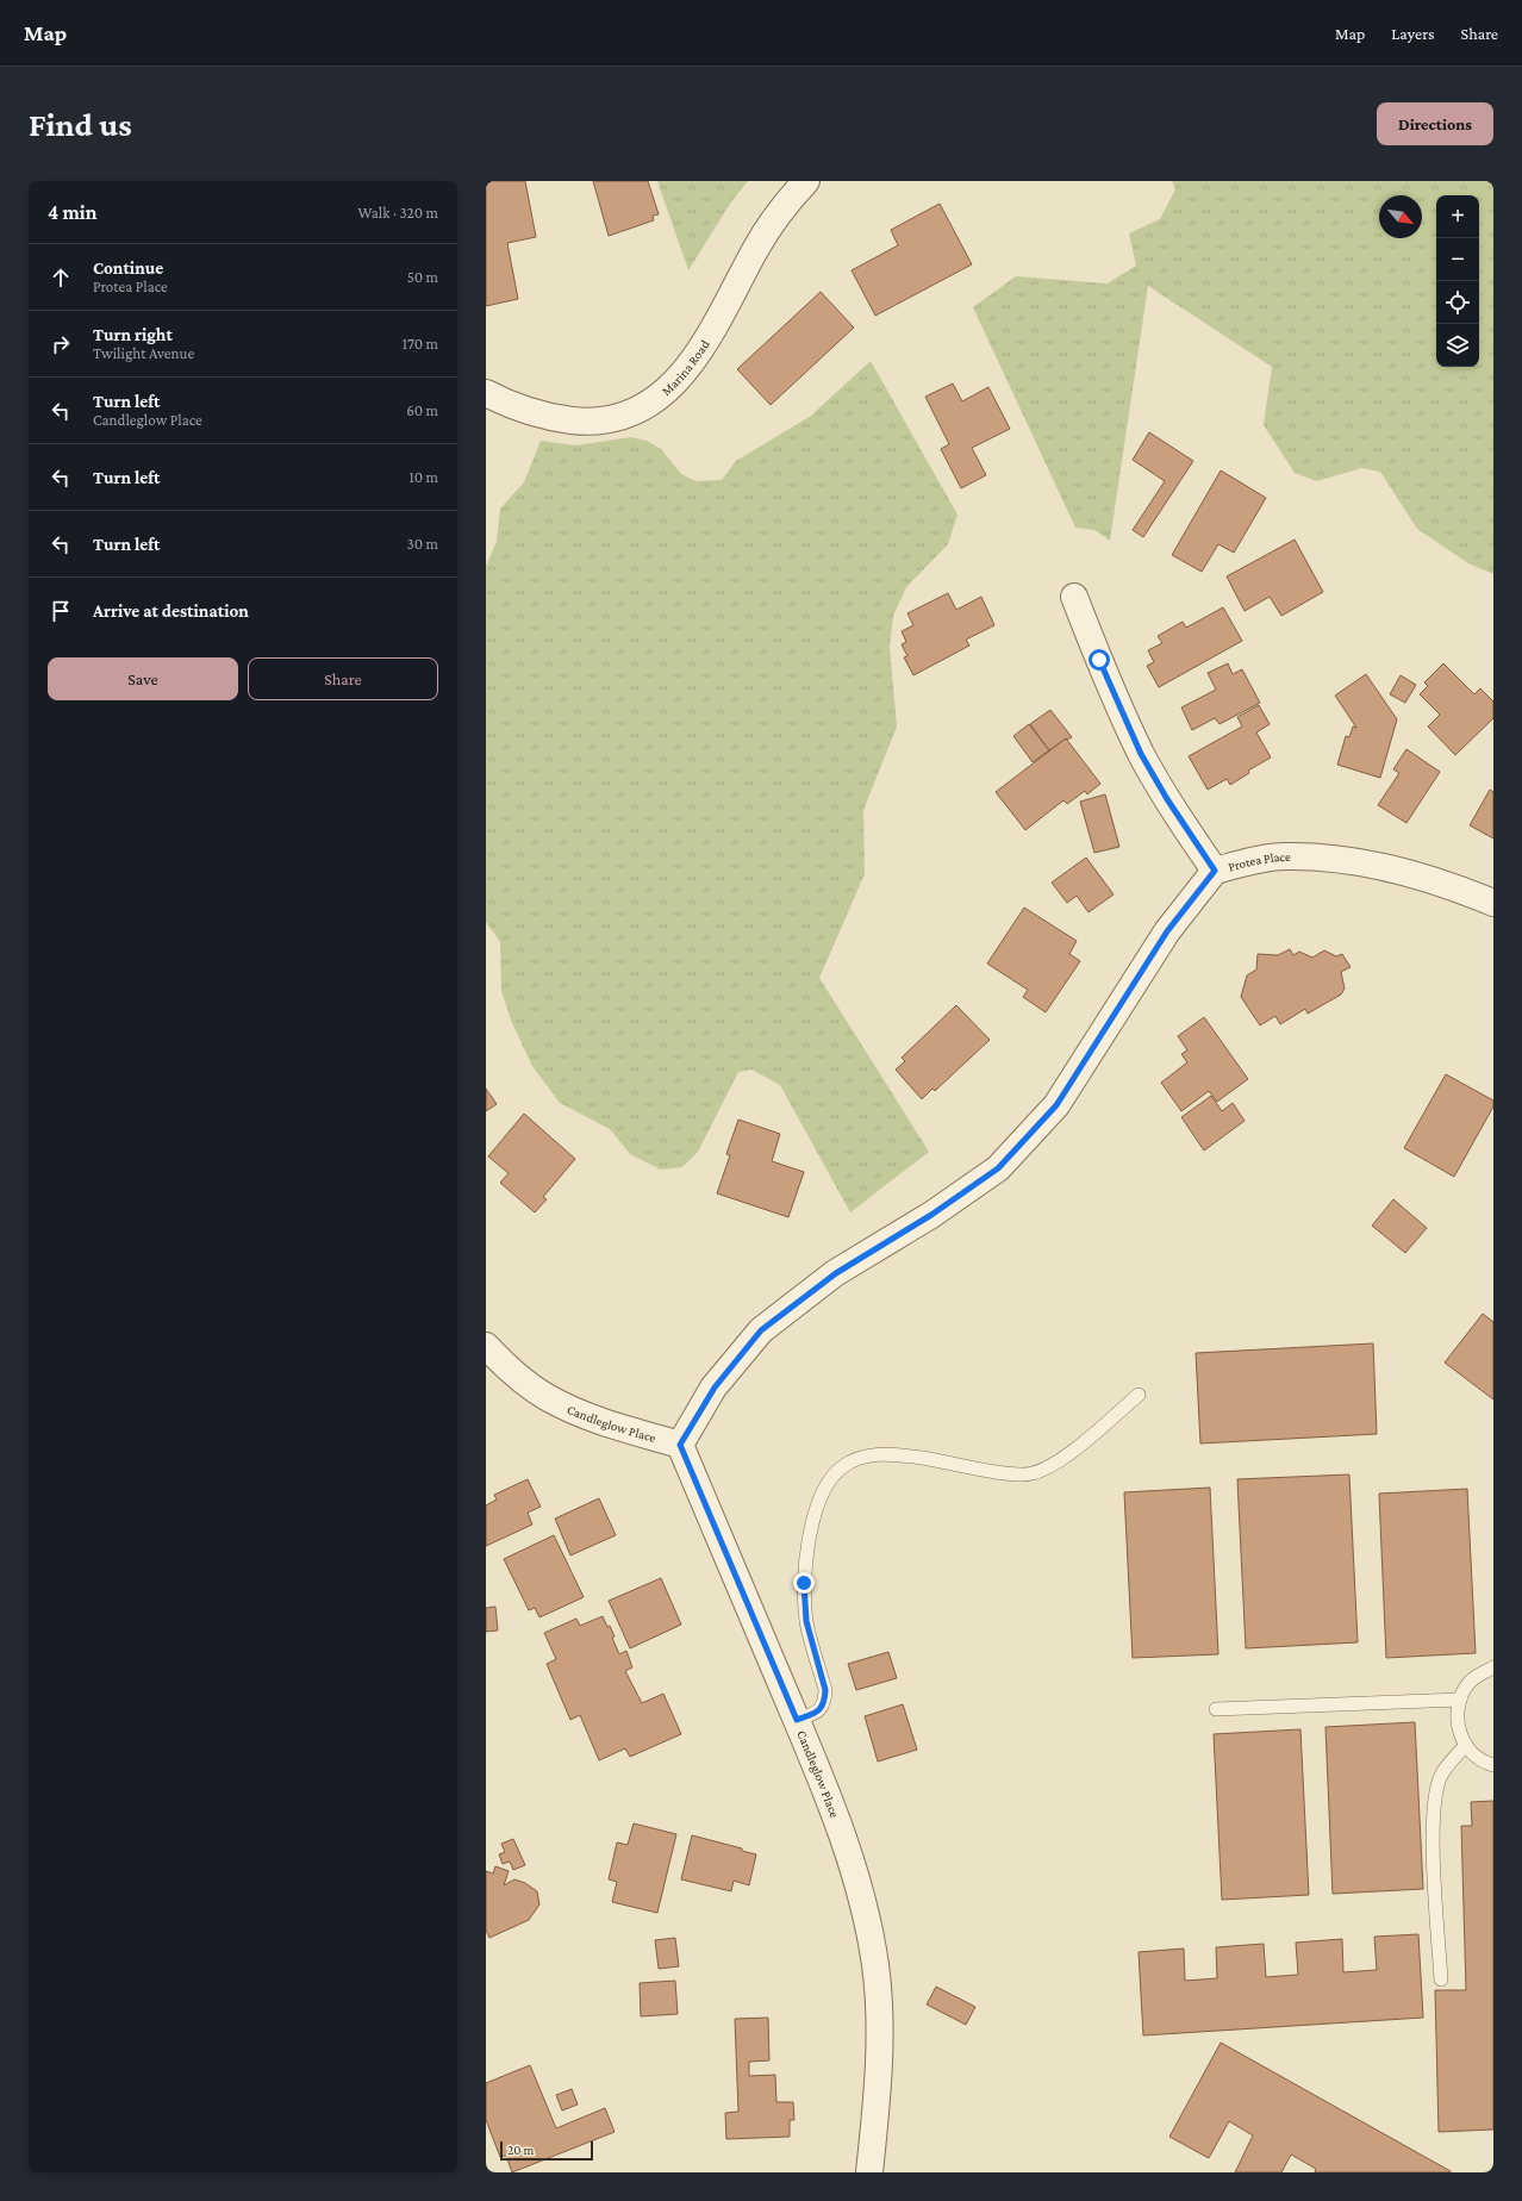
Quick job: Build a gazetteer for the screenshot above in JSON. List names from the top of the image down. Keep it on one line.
{"streets":{"street":["Marina Road","Protea Place","Candleglow Place"]},"scale_bar":"20 m","north":"bottom right","page":{"header":"Map","nav":["Map","Layers","Share"],"buttons":["Directions",["Save","Share"]],"title":"Find us","heading":["4 min","Walk · 320 m"],"map_buttons":["+","−"],"list":[["Continue","Protea Place","50 m"],["Turn right","Twilight Avenue","170 m"],["Turn left","Candleglow Place","60 m"],["Turn left","10 m"],["Turn left","30 m"],"Arrive at destination"],"scale":"20 m"}}
